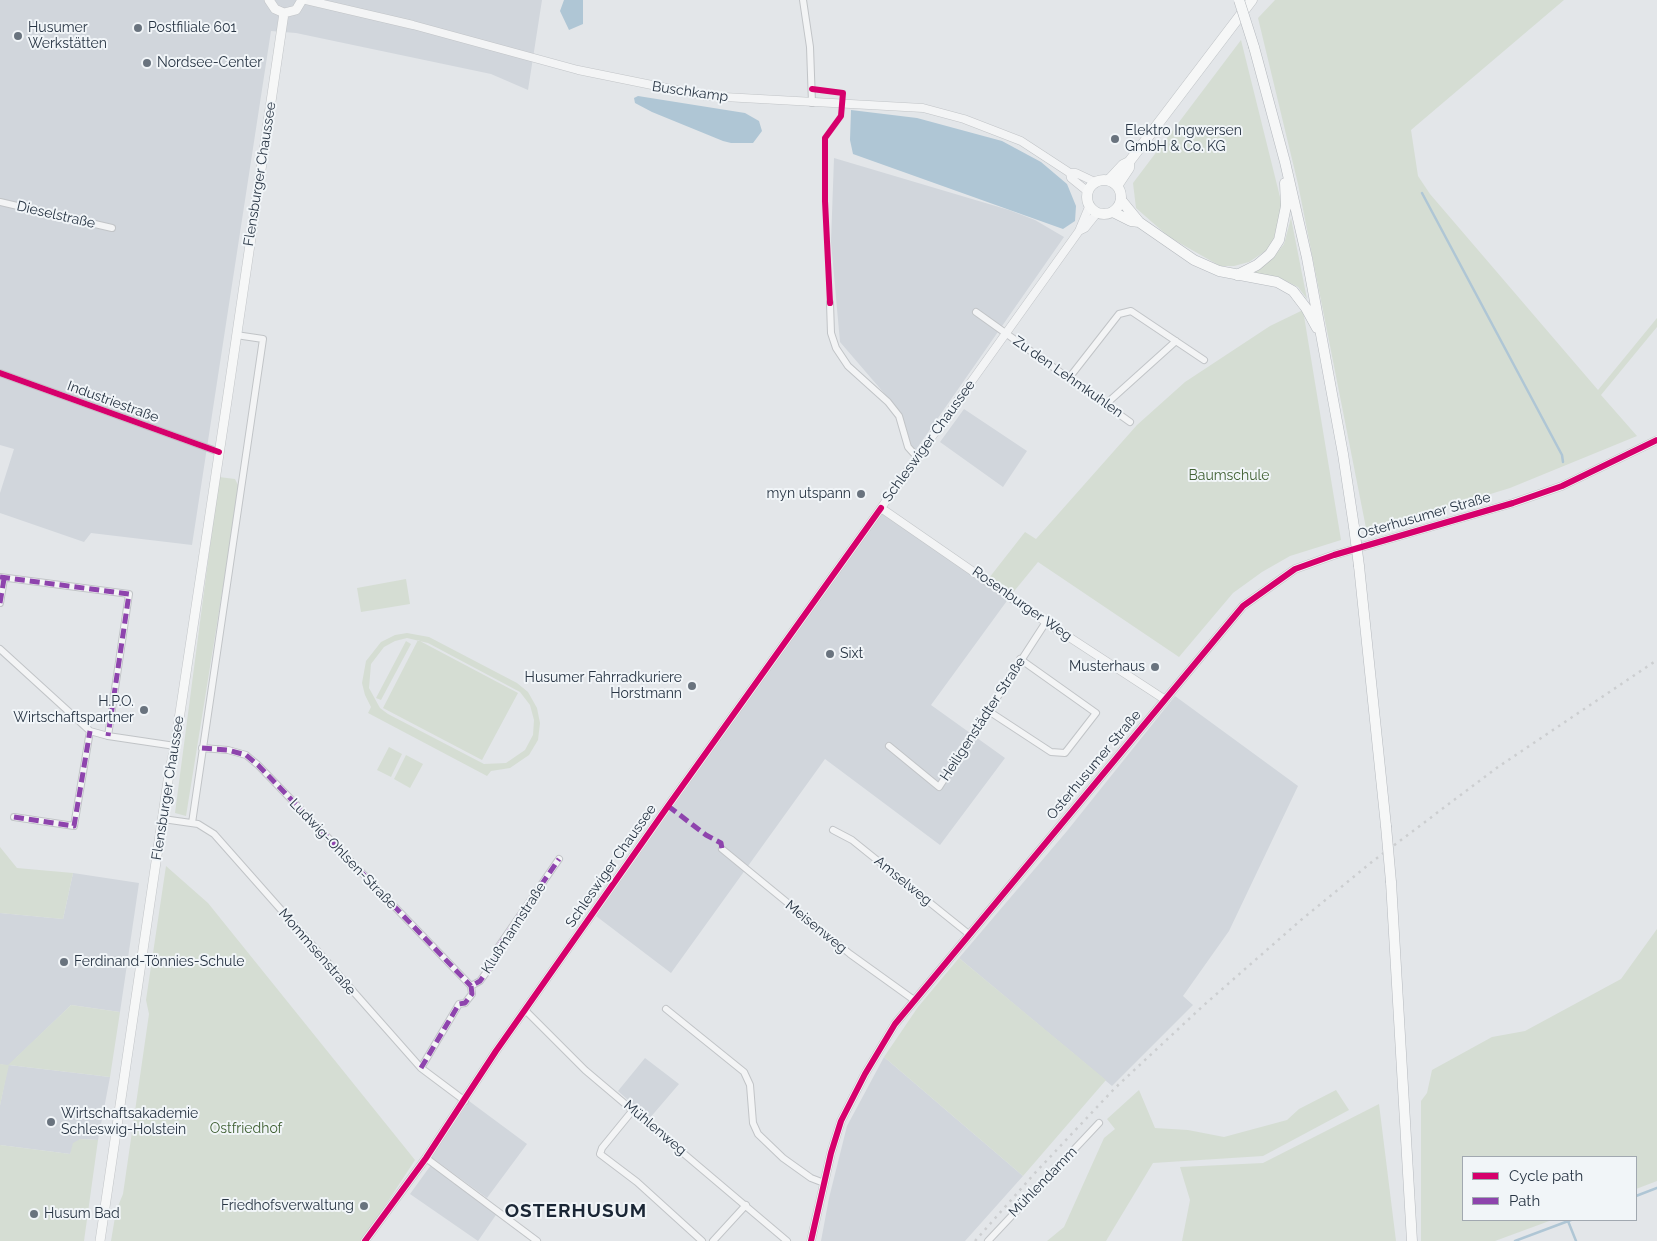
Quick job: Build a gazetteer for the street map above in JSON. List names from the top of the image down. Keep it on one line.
{"streets":{"main road":["Flensburger Chaussee"],"street":["Buschkamp","Dieselstraße","Zu den Lehmkuhlen","Industriestraße","Schleswiger Chaussee","Osterhusumer Straße","Rosenburger Weg","Heiligenstädter Straße","Ludwig-Ohlsen-Straße","Amselweg","Meisenweg","Klußmannstraße","Mommsenstraße","Mühlenweg","Mühlendamm"]},"crossings":[["Buschkamp","Schleswiger Chaussee"],["Flensburger Chaussee","Industriestraße"],["Flensburger Chaussee","Ludwig-Ohlsen-Straße"],["Flensburger Chaussee","Mommsenstraße"],["Zu den Lehmkuhlen","Schleswiger Chaussee"],["Schleswiger Chaussee","Rosenburger Weg"],["Schleswiger Chaussee","Mommsenstraße"],["Schleswiger Chaussee","Mühlenweg"],["Osterhusumer Straße","Rosenburger Weg"],["Osterhusumer Straße","Amselweg"],["Osterhusumer Straße","Meisenweg"],["Rosenburger Weg","Heiligenstädter Straße"],["Ludwig-Ohlsen-Straße","Klußmannstraße"],["Klußmannstraße","Mommsenstraße"]],"districts":["OSTERHUSUM"],"parks":["Baumschule","Ostfriedhof"],"places":["Postfiliale 601","Husumer Werkstätten","Nordsee-Center","Elektro Ingwersen GmbH & Co. KG","myn utspann","Sixt","Musterhaus","Husumer Fahrradkuriere Horstmann","H.P.O. Wirtschaftspartner","Ferdinand-Tönnies-Schule","Wirtschaftsakademie Schleswig-Holstein","Friedhofsverwaltung","Husum Bad"],"legend":["Cycle path","Path"]}
